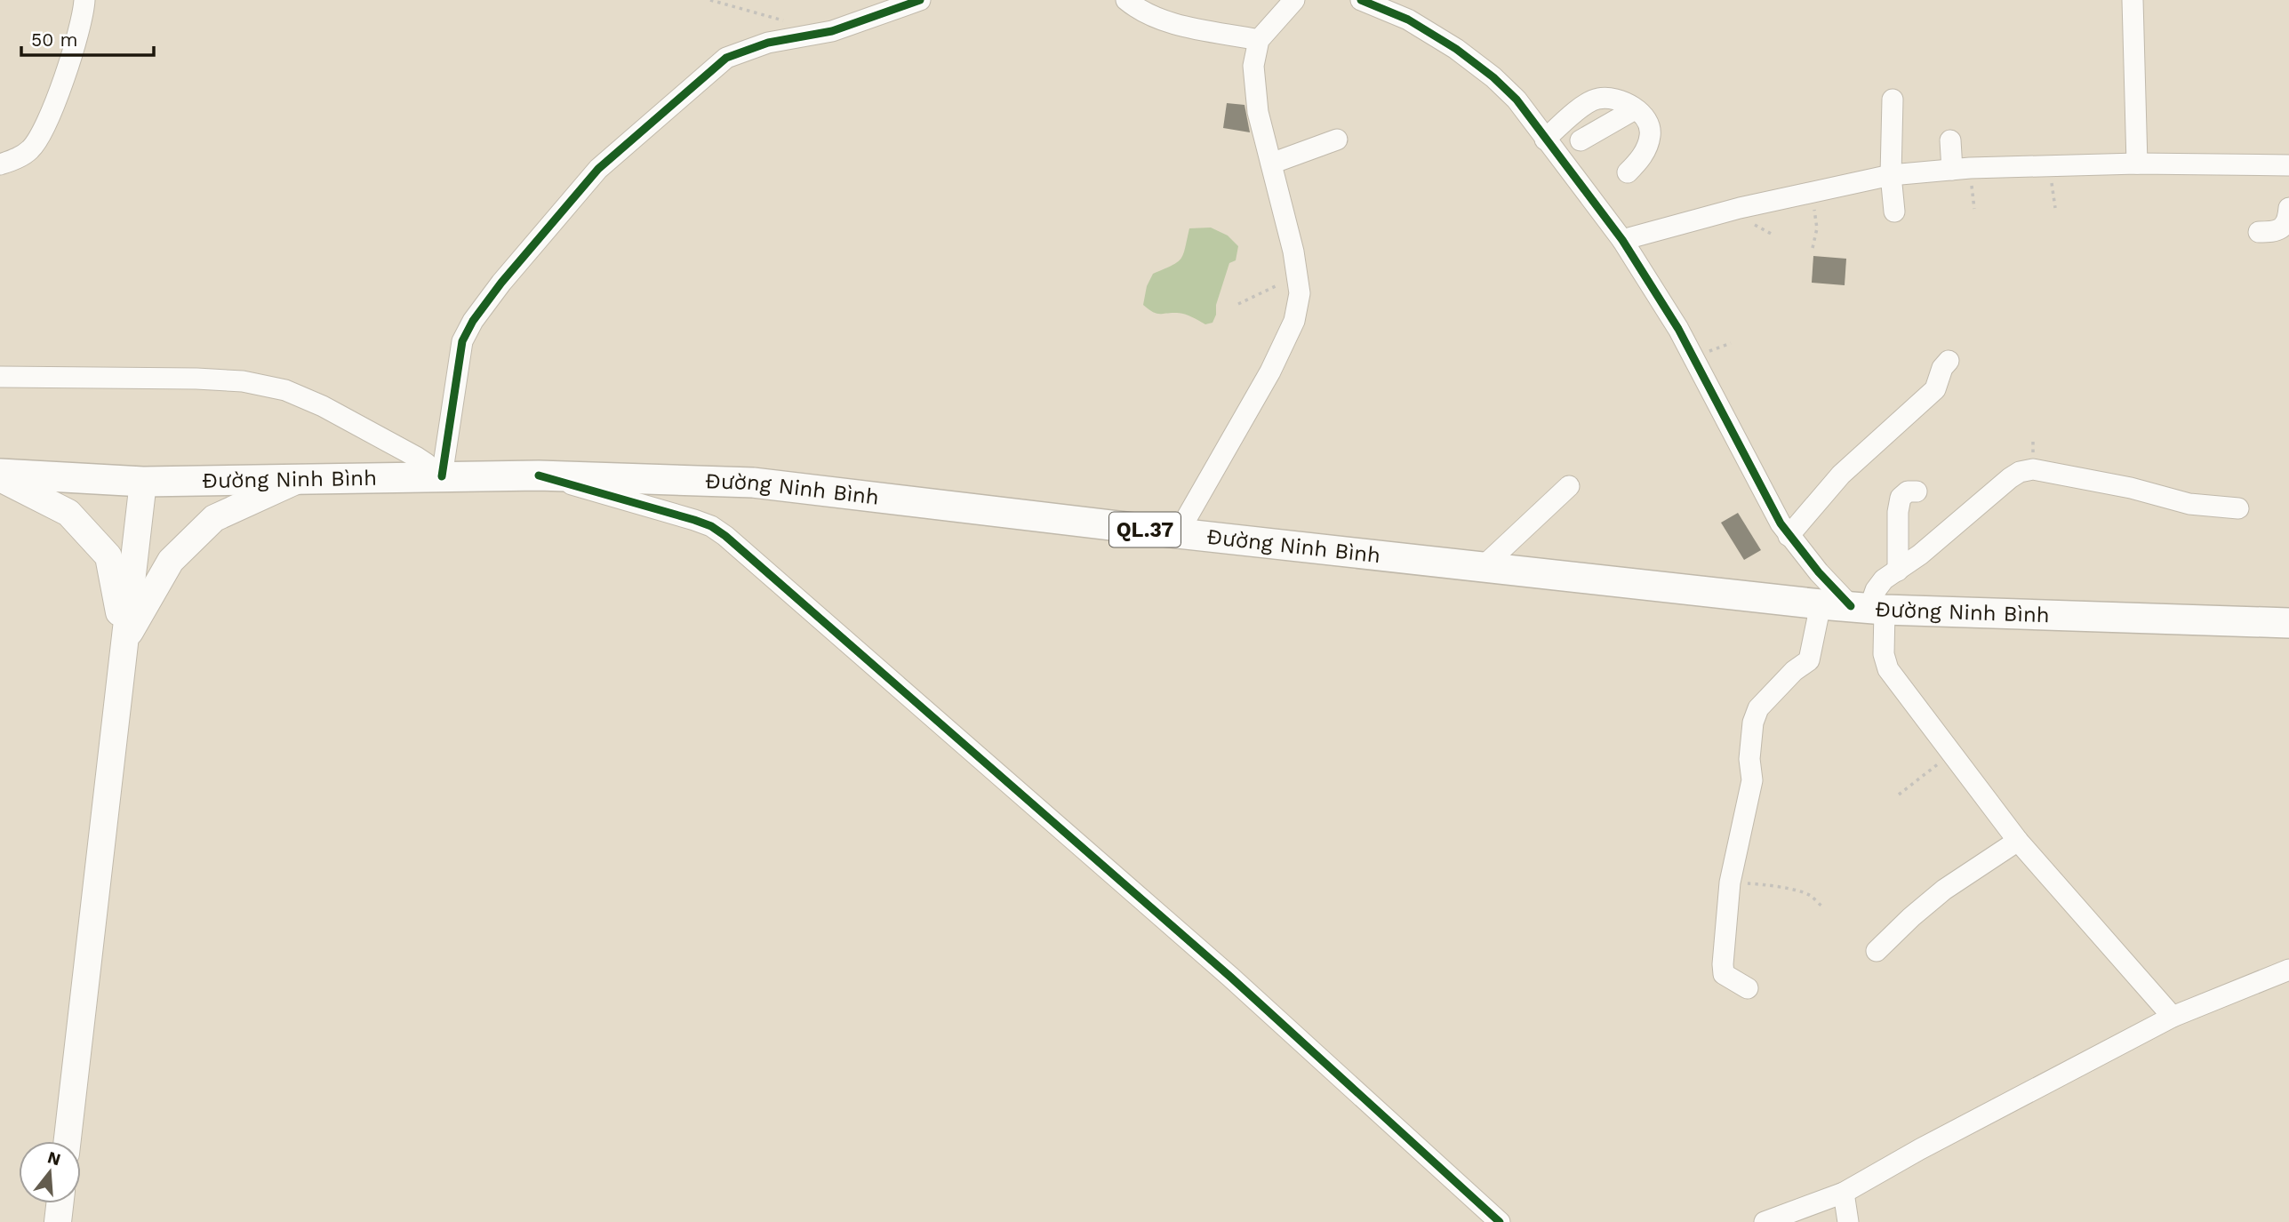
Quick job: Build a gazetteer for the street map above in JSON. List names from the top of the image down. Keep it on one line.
{"streets":{"highway":["Đường Ninh Bình","QL.37"]},"scale_bar":"50 m","north":"top"}
